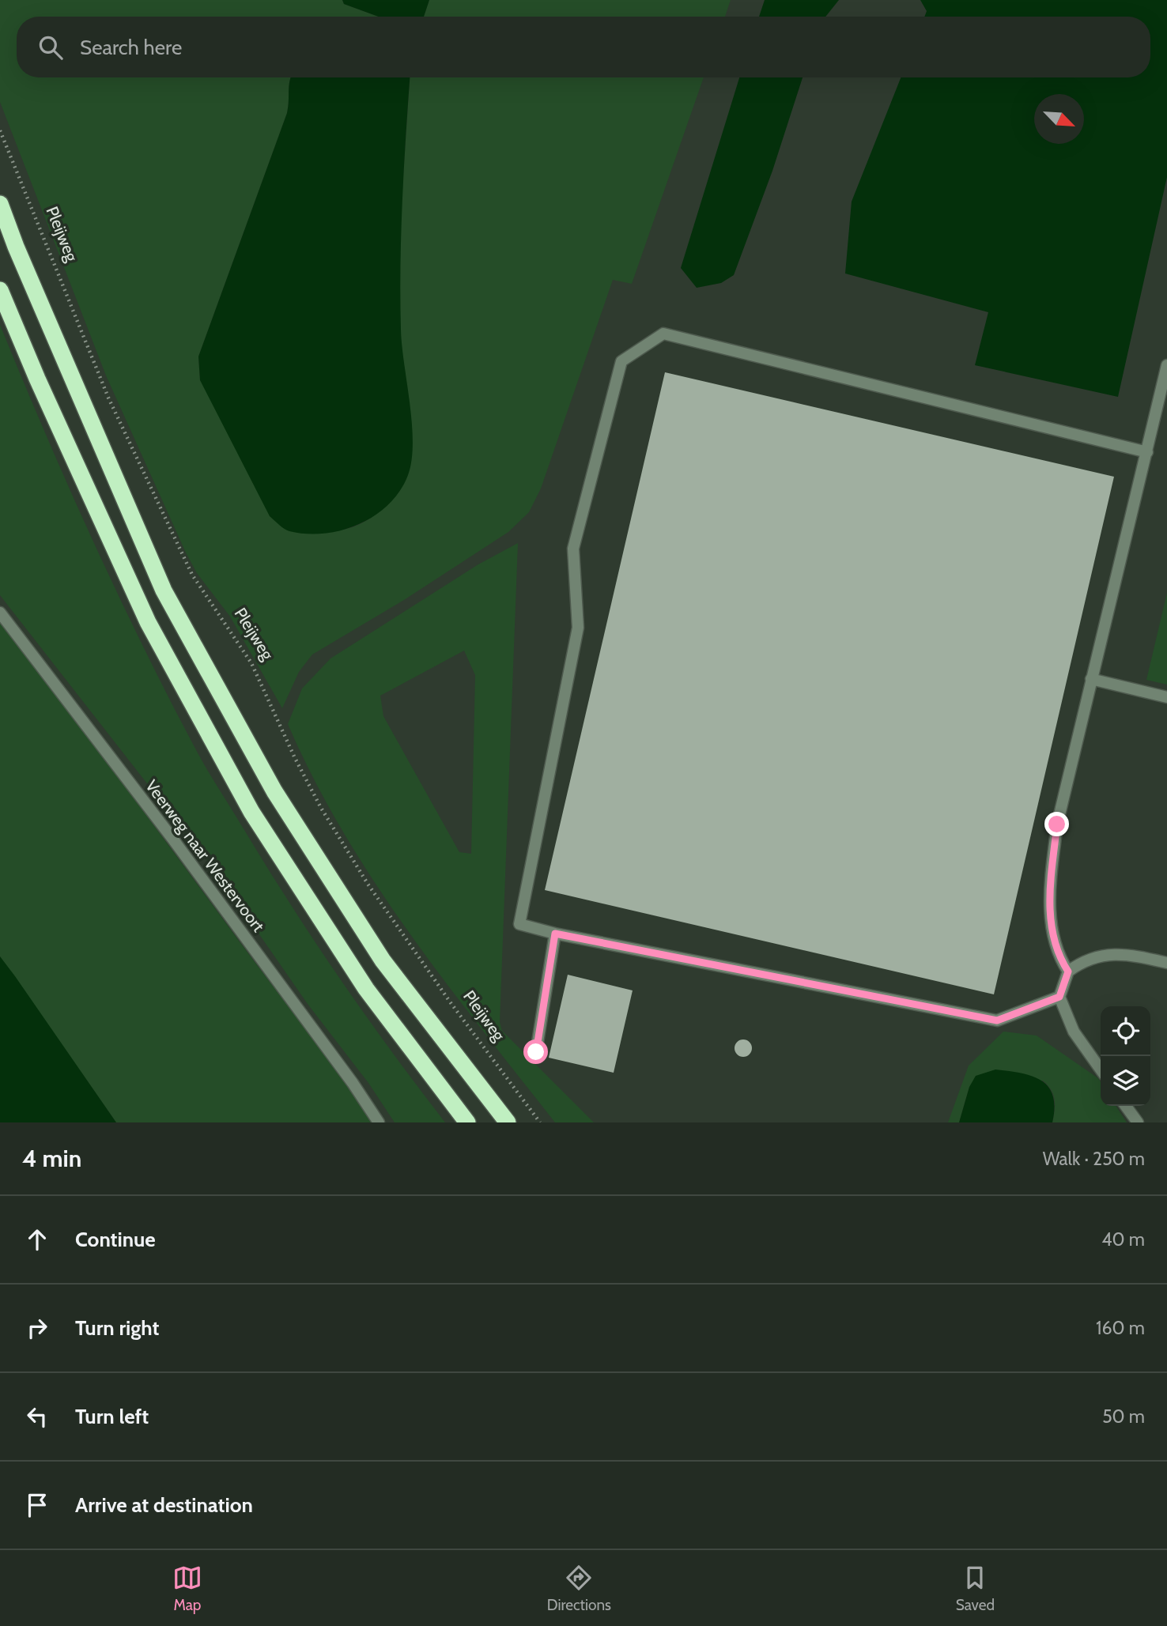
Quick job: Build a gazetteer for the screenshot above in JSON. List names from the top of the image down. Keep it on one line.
{"streets":{"street":["Veerweg naar Westervoort"],"path":["Pleijweg"]},"north":"bottom right","page":{"search":"Search here","heading":["4 min","Walk · 250 m"],"list":[["Continue","40 m"],["Turn right","160 m"],["Turn left","50 m"],"Arrive at destination"],"nav":["Map","Directions","Saved"]}}
